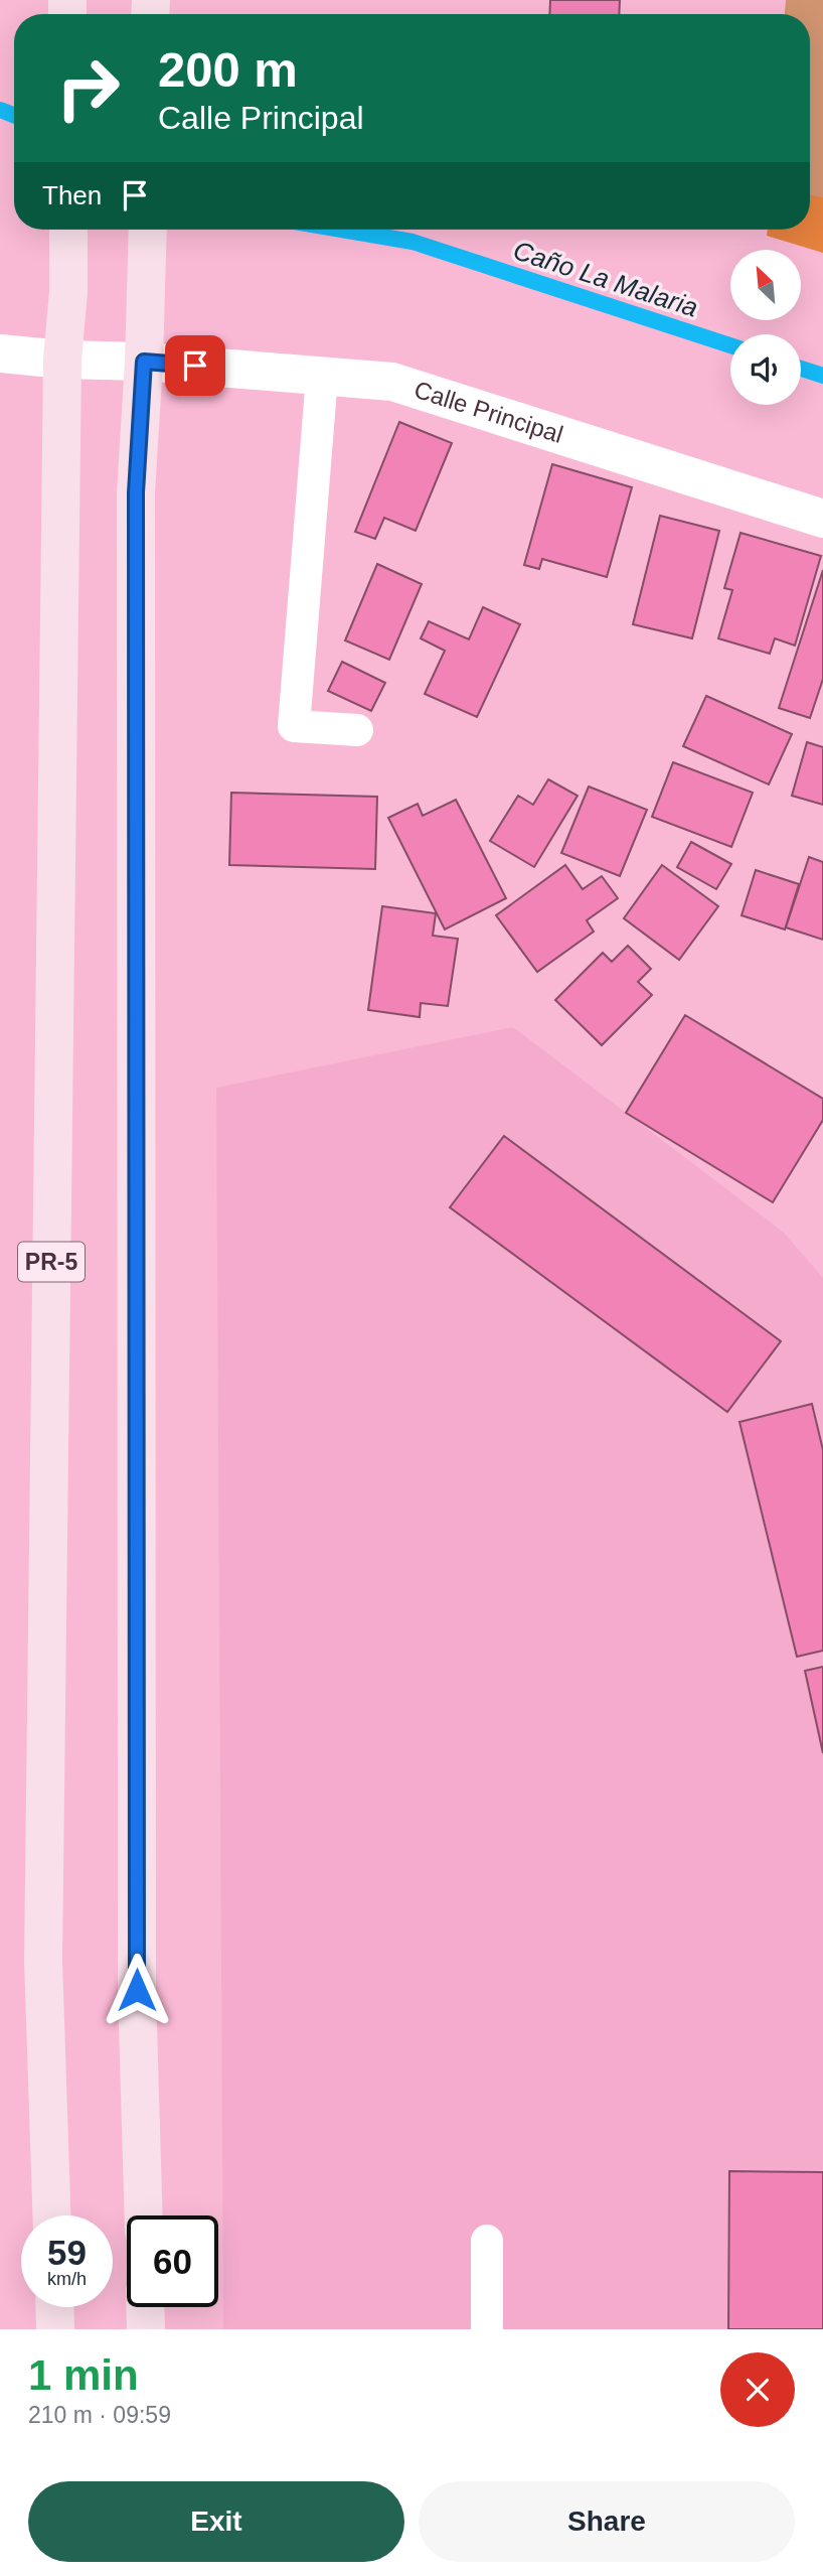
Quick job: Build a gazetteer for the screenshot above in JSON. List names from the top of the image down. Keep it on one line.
{"streets":{"main road":["PR-5"],"street":["Calle Principal"]},"crossings":[["Calle Principal","PR-5"]],"water":["Caño La Malaria"],"north":"top left","page":{"turn":["200 m","Calle Principal"],"then":"Then","speed":"59 km/h","limit":"60","heading":["1 min","210 m · 09:59"],"buttons":["Exit","Share"]}}
